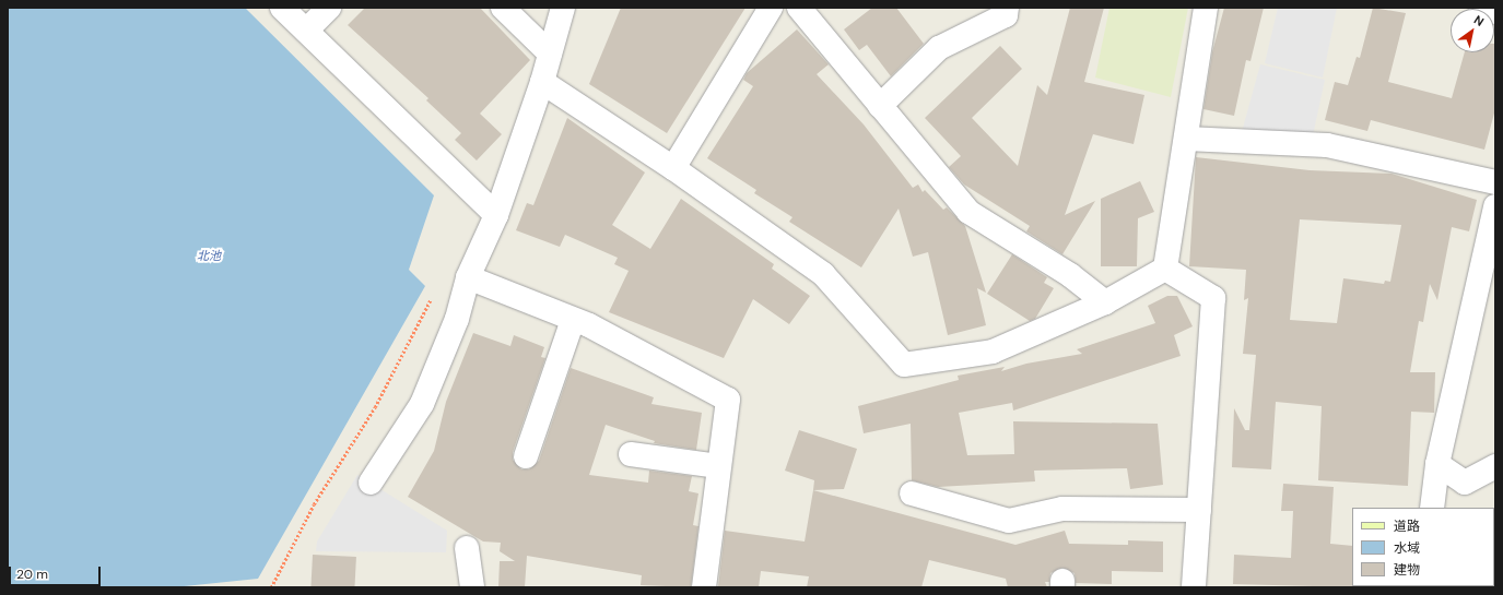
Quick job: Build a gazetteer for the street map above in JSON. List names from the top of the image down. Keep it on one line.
{"water":["北池"],"legend":["道路","水域","建物"],"scale_bar":"20 m","north":"top right"}
